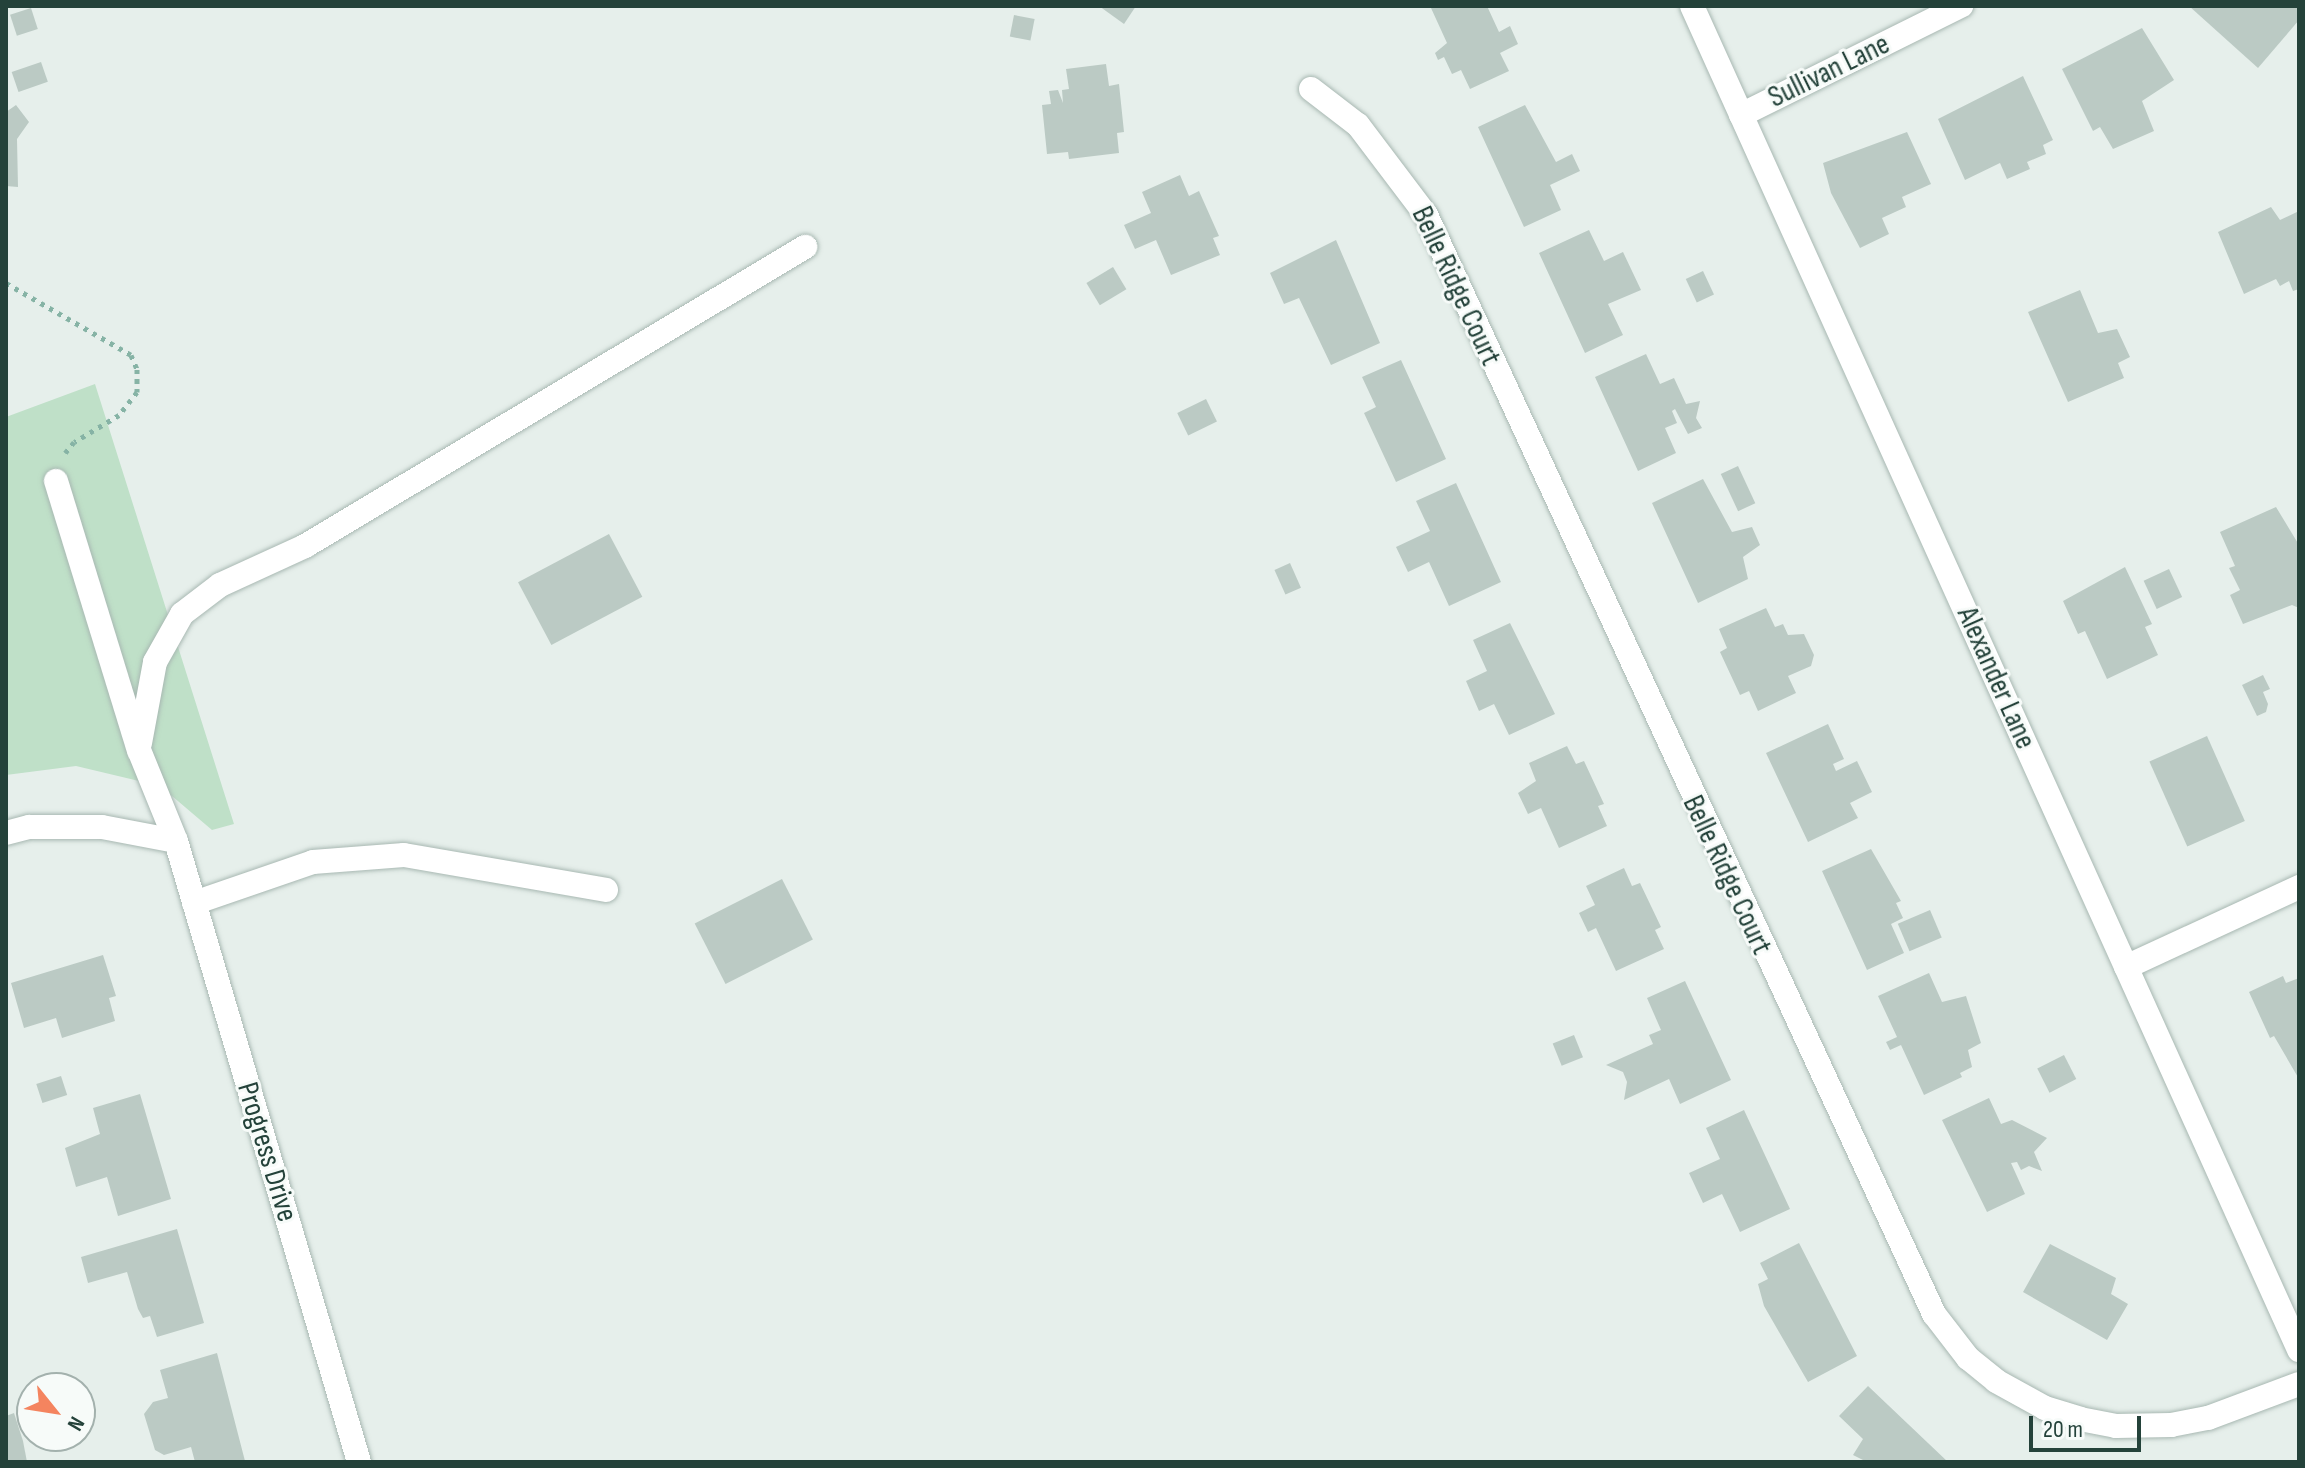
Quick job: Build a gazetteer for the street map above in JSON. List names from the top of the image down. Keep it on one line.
{"streets":{"street":["Sullivan Lane","Belle Ridge Court","Alexander Lane","Progress Drive"]},"crossings":[["Sullivan Lane","Alexander Lane"]],"scale_bar":"20 m","north":"bottom right"}
